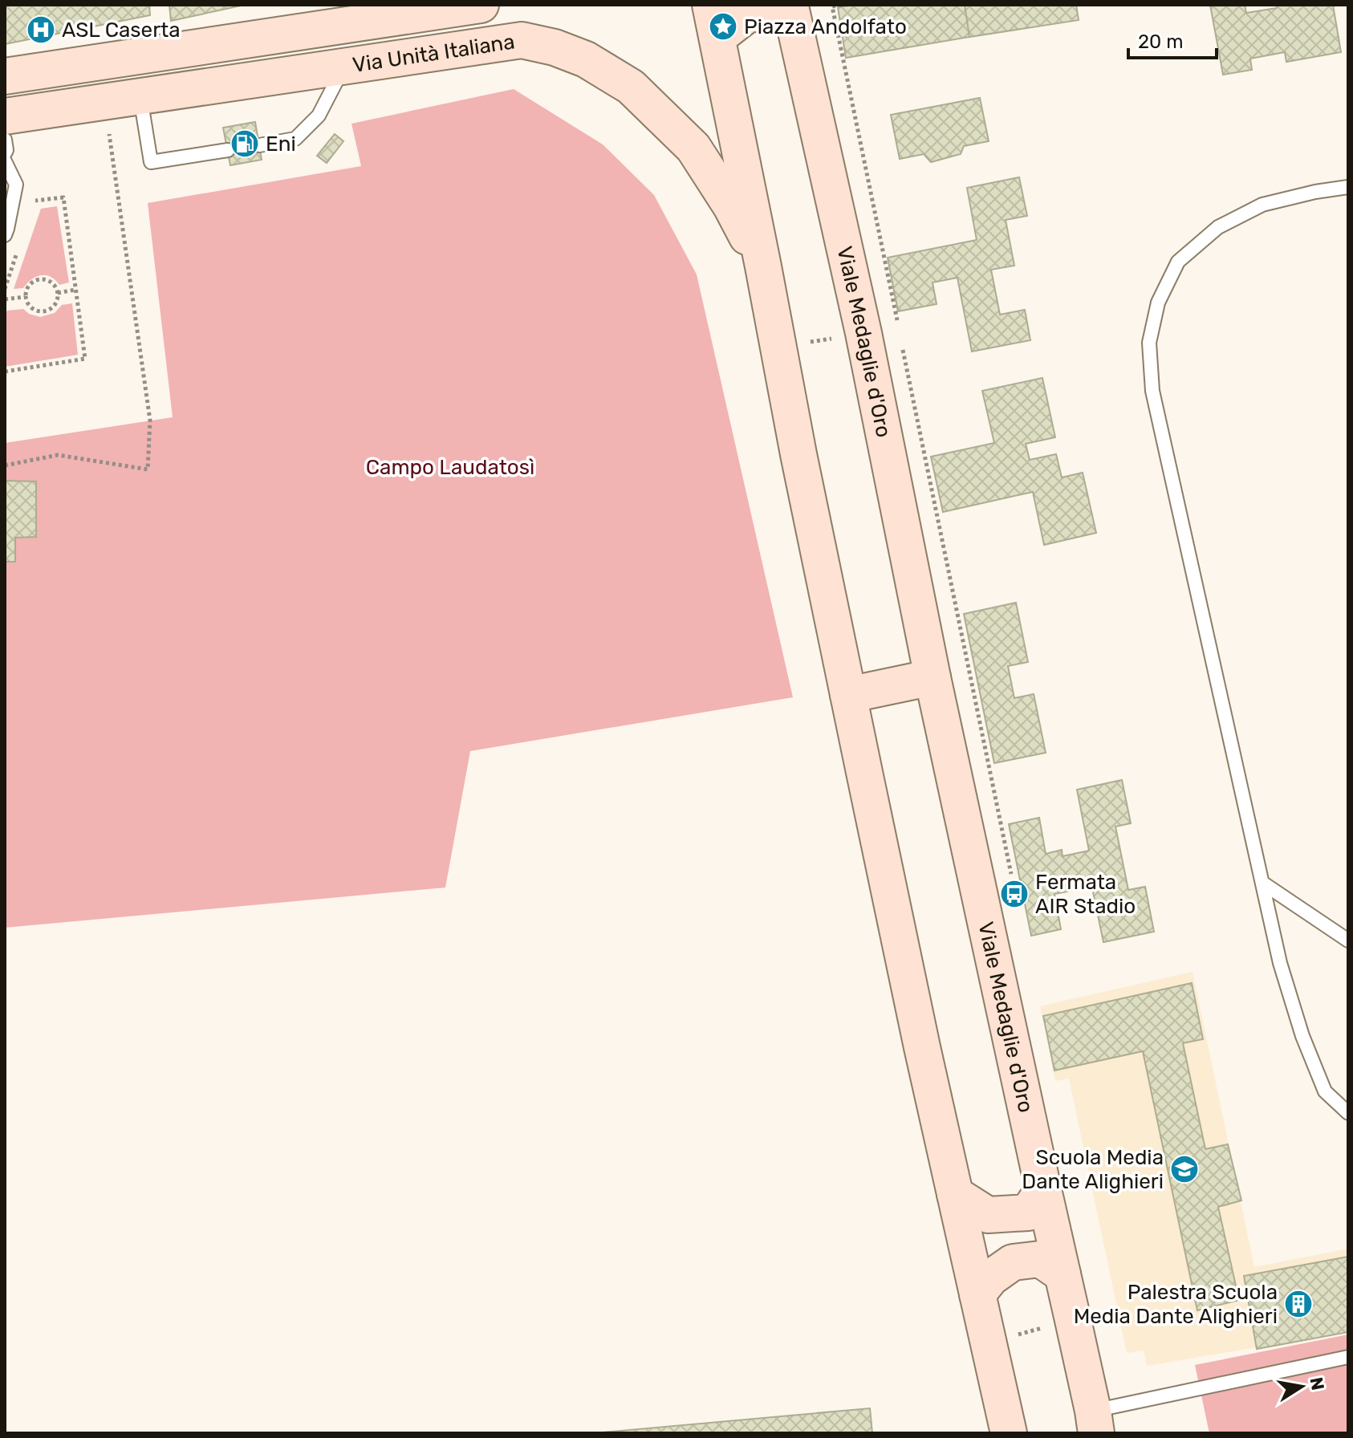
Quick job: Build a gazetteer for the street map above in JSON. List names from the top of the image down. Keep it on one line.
{"streets":{"main road":["Via Unità Italiana","Viale Medaglie d'Oro"]},"parks":["Campo Laudatosì"],"places":{"place":["Piazza Andolfato"],"hospital":["ASL Caserta"],"fuel station":["Eni"],"bus stop":["Fermata AIR Stadio"],"school or university":["Scuola Media Dante Alighieri"],"building":["Palestra Scuola Media Dante Alighieri"]},"scale_bar":"20 m","north":"right"}
